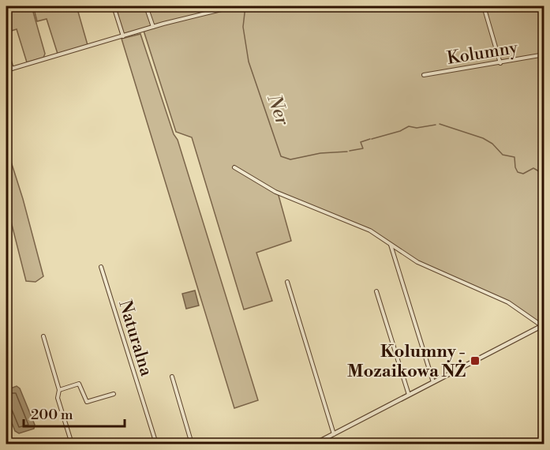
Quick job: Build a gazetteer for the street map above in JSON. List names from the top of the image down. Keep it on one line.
{"streets":{"street":["Kolumny","Naturalna"]},"water":["Ner"],"places":{"transit":["Kolumny - Mozaikowa NŻ"]},"scale_bar":"200 m"}
